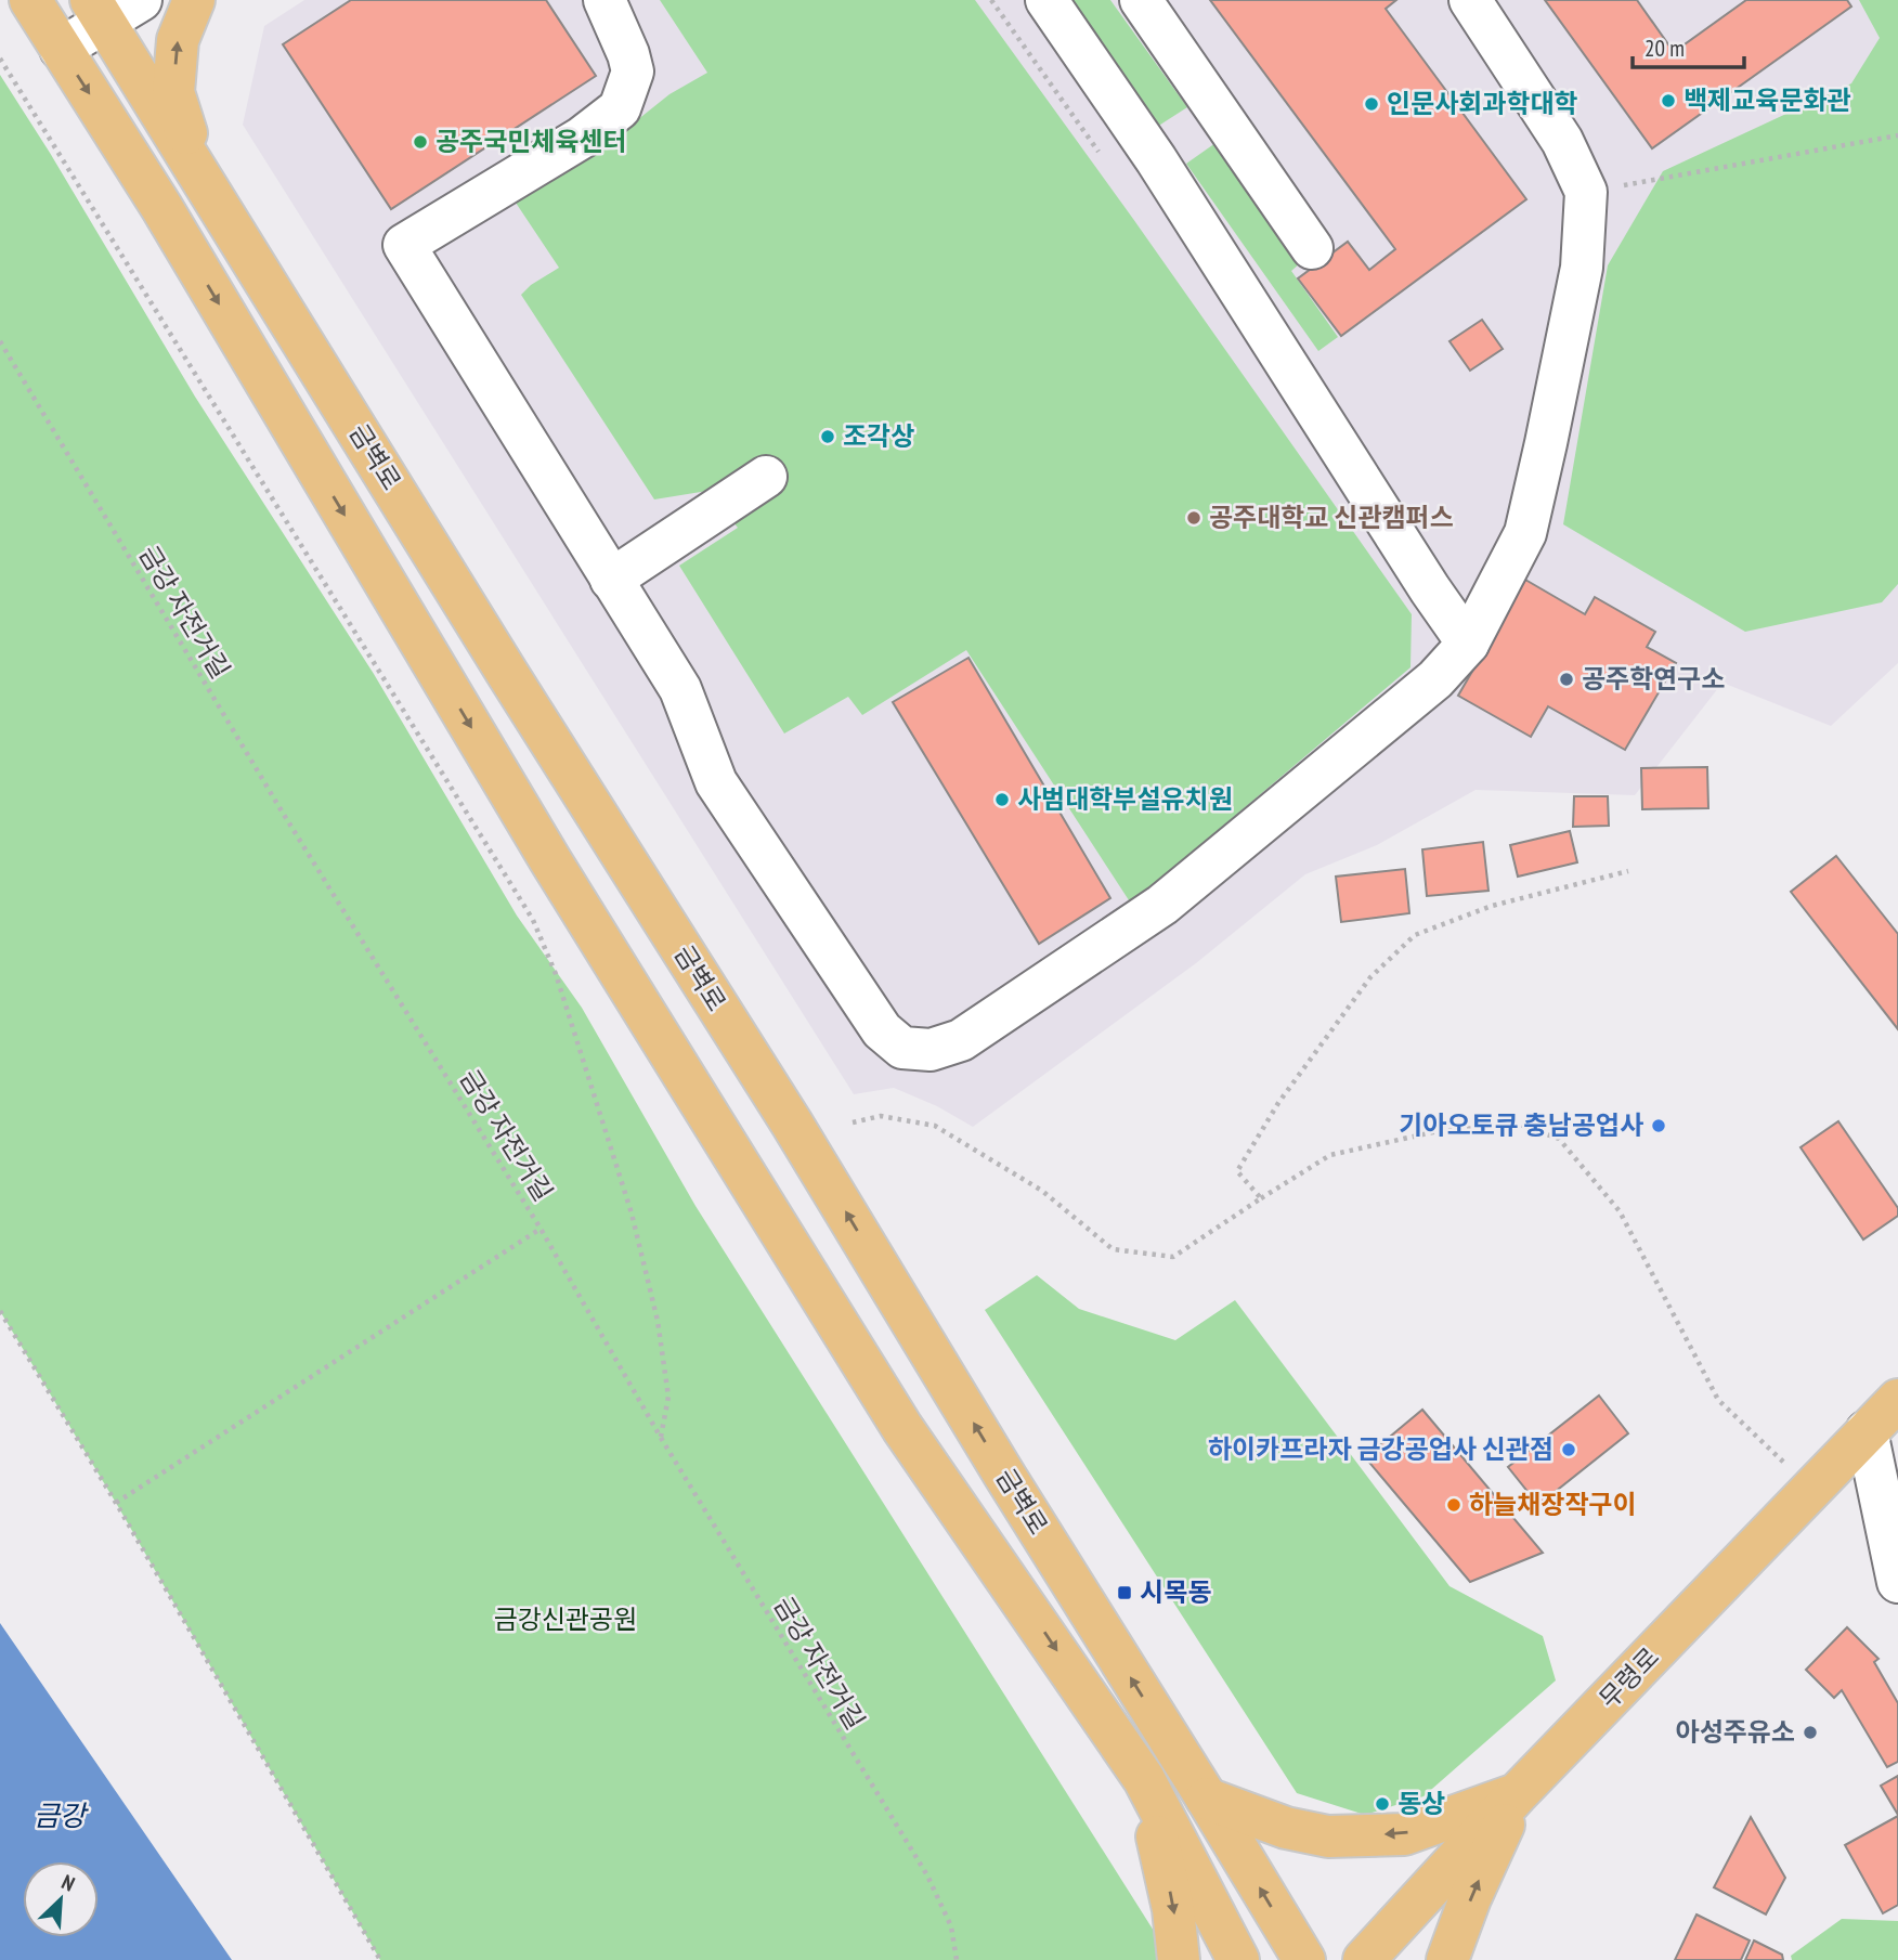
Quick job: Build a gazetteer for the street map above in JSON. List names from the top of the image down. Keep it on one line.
{"streets":{"main road":["금벽로","무령로"],"path":["금강 자전거길"]},"water":["금강"],"parks":["금강신관공원"],"places":{"other":["백제교육문화관","인문사회과학대학","공주국민체육센터","조각상","공주대학교 신관캠퍼스","공주학연구소","사범대학부설유치원","기아오토큐 충남공업사","하이카프라자 금강공업사 신관점","하늘채장작구이","아성주유소","동상"],"transit":["시목동"]},"scale_bar":"20 m","north":"top right"}
